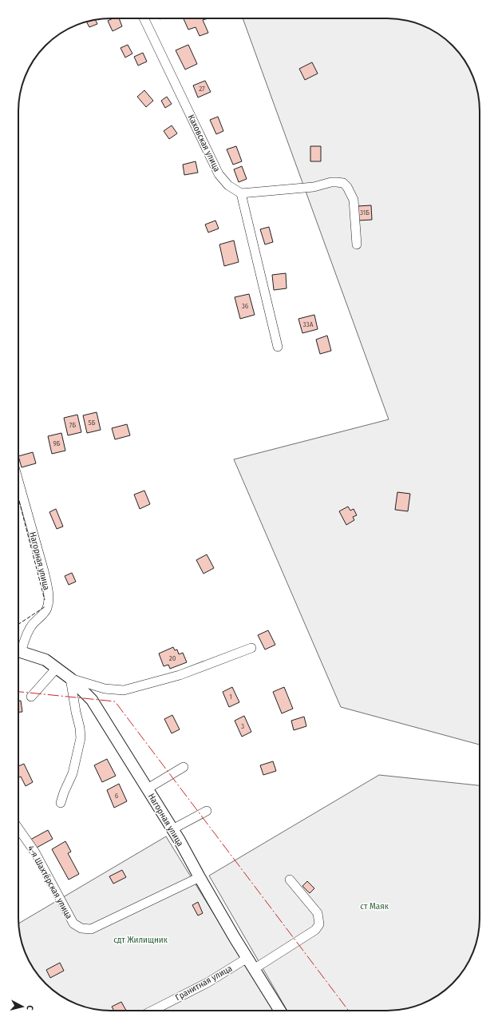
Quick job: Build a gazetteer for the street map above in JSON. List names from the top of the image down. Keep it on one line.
{"streets":{"main road":["Нагорная улица"],"street":["Каховская улица","4-я Шахтёрская улица","Гранитная улица"]},"crossings":[["Нагорная улица","4-я Шахтёрская улица"],["Нагорная улица","Гранитная улица"]],"parks":["ст Маяк","сдт Жилищник"],"house_numbers":["27","31Б","36","33А","5Б","7Б","9Б","20","1","3","6"],"north":"right"}
